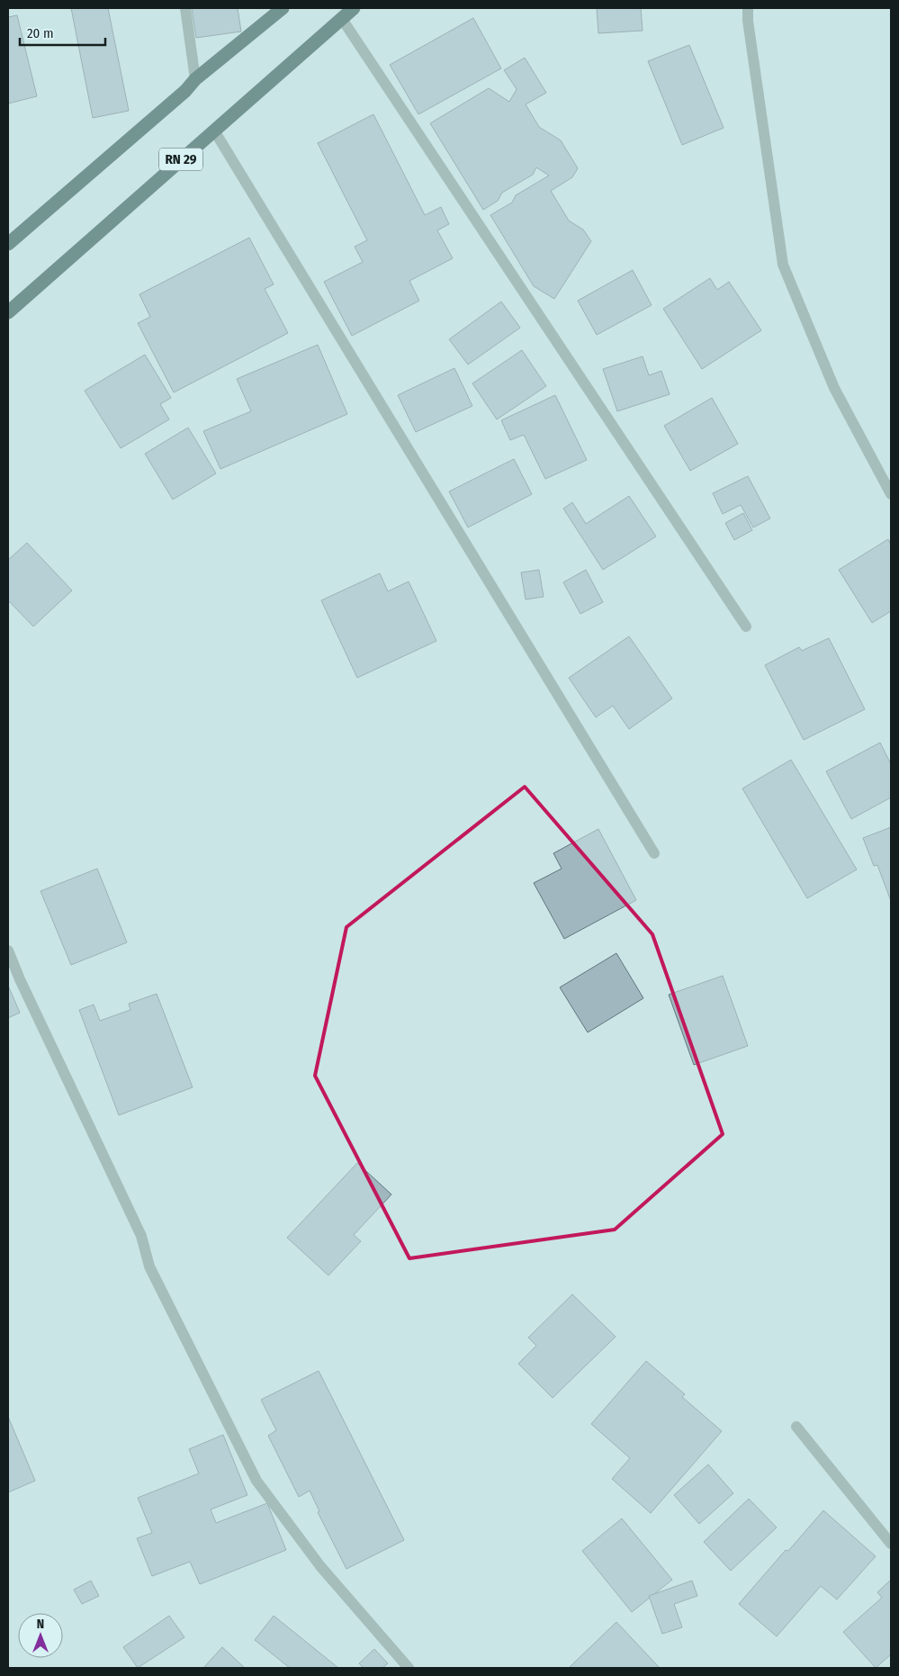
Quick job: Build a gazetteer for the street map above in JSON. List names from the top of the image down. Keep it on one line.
{"streets":{"highway":["RN 29"]},"scale_bar":"20 m","north":"top"}
